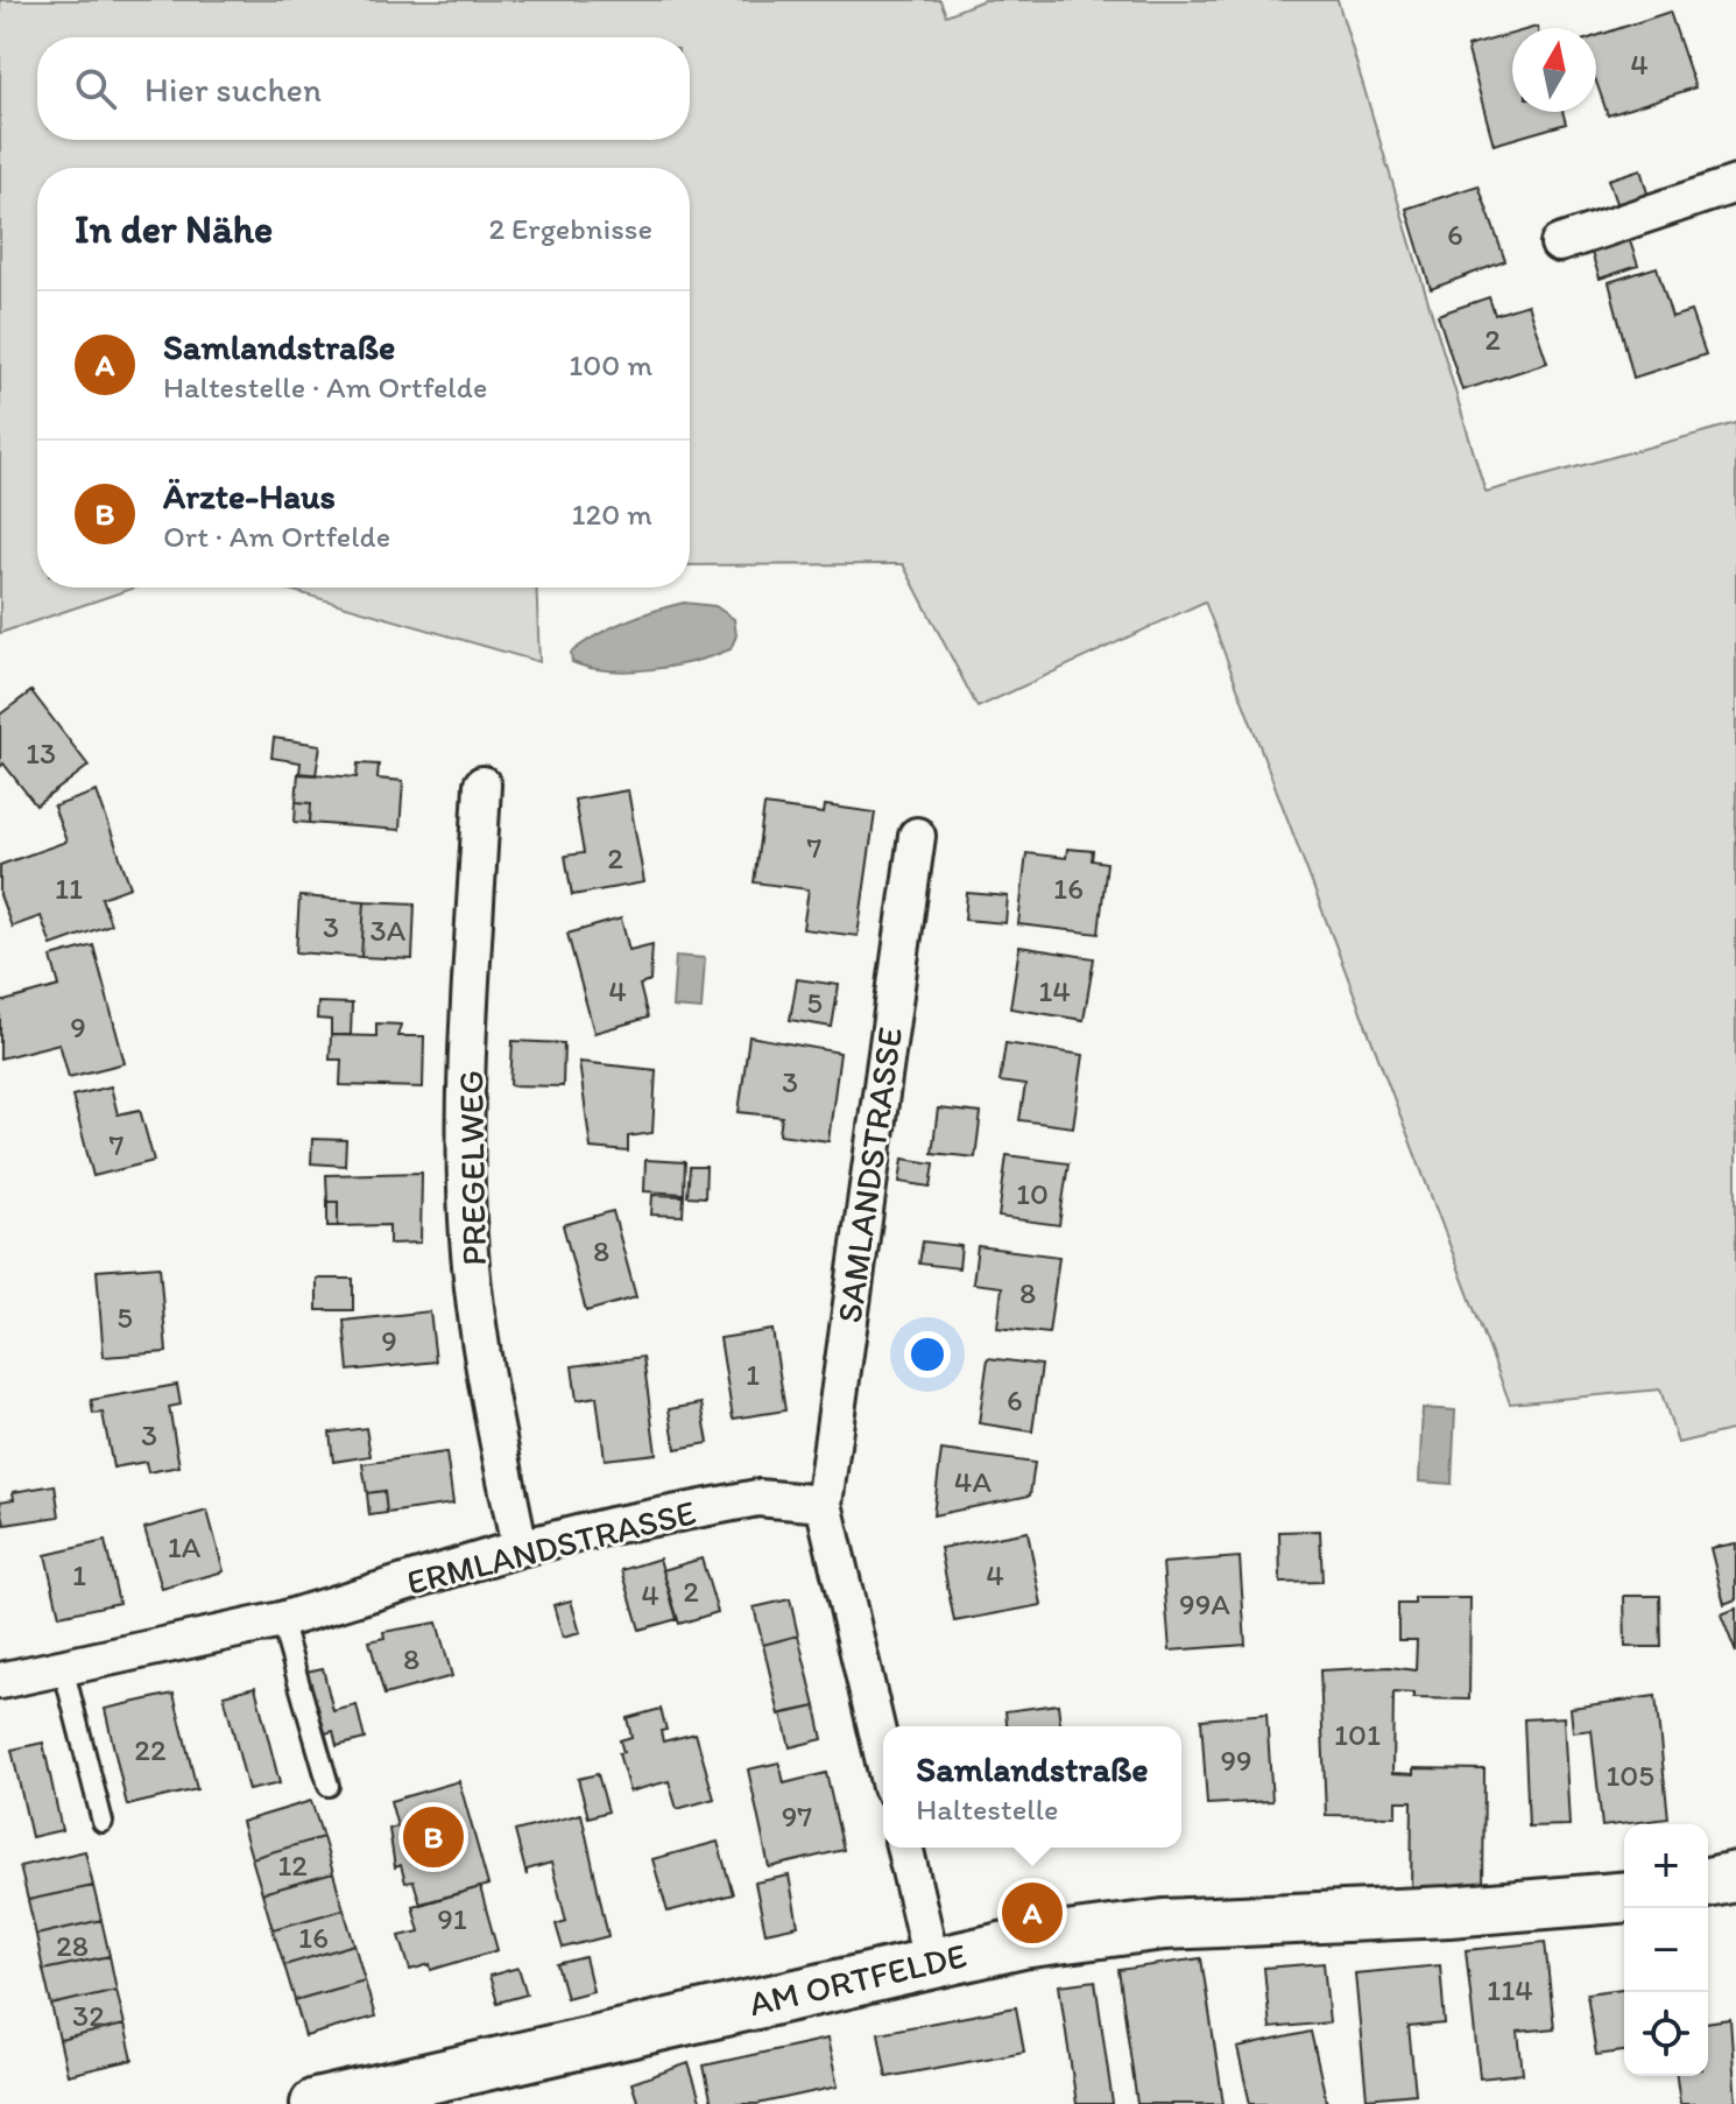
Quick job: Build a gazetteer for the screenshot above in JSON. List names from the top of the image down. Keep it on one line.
{"streets":{"main road":["AM ORTFELDE"],"street":["PREGELWEG","SAMLANDSTRASSE","ERMLANDSTRASSE"]},"crossings":[["PREGELWEG","ERMLANDSTRASSE"],["SAMLANDSTRASSE","ERMLANDSTRASSE"]],"house_numbers":["4","6","2","13","7","2","11","16","3","3A","4","14","5","9","3","7","10","8","8","5","9","1","6","3","4A","1A","1","4","2","4","99A","8","101","22","99","105","97","12","91","16","28","114","32"],"north":"top","page":{"search":"Hier suchen","heading":["In der Nähe","2 Ergebnisse"],"list":[{"mark":"A","name":"Samlandstraße","note":"Haltestelle · Am Ortfelde","value":"100 m"},{"mark":"B","name":"Ärzte-Haus","note":"Ort · Am Ortfelde","value":"120 m"}],"popup":["Samlandstraße","Haltestelle"],"pins":["B","A"],"map_buttons":["+","−"]}}
